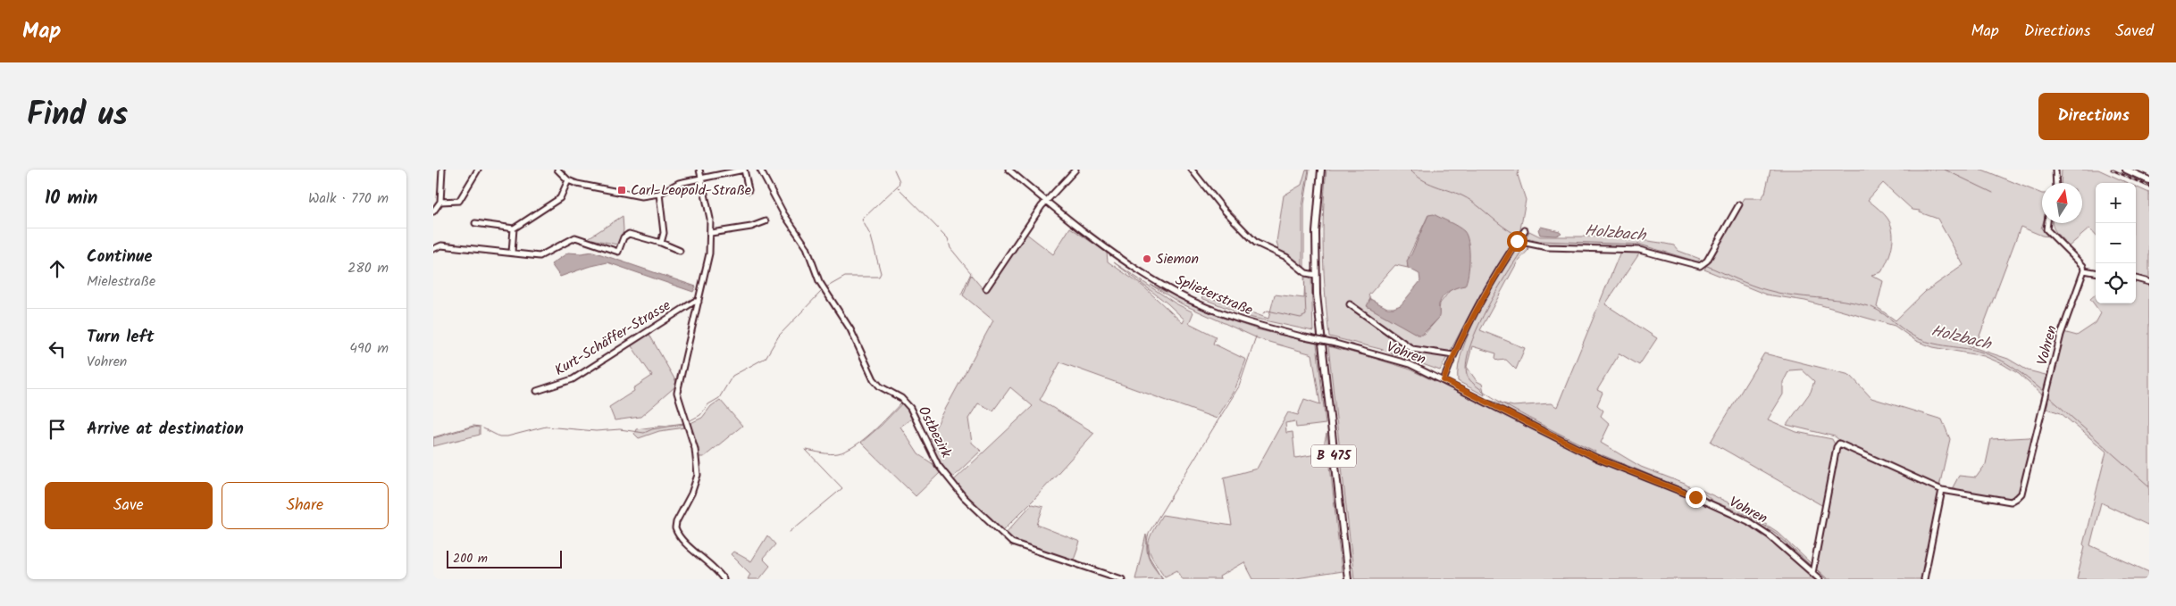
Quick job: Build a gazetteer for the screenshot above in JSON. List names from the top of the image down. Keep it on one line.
{"streets":{"main road":["B 475"],"street":["Splieterstraße","Kurt-Schäffer-Strasse","Vohren","Ostbezirk"]},"crossings":[["Splieterstraße","Vohren"]],"water":["Holzbach"],"places":{"transit":["Carl-Leopold-Straße"],"other":["Siemon"]},"scale_bar":"200 m","north":"top","page":{"header":"Map","nav":["Map","Directions","Saved"],"title":"Find us","buttons":["Directions",["Save","Share"]],"heading":["10 min","Walk · 770 m"],"map_buttons":["+","−"],"list":[["Continue","Mielestraße","280 m"],["Turn left","Vohren","490 m"],"Arrive at destination"],"scale":"200 m"}}
